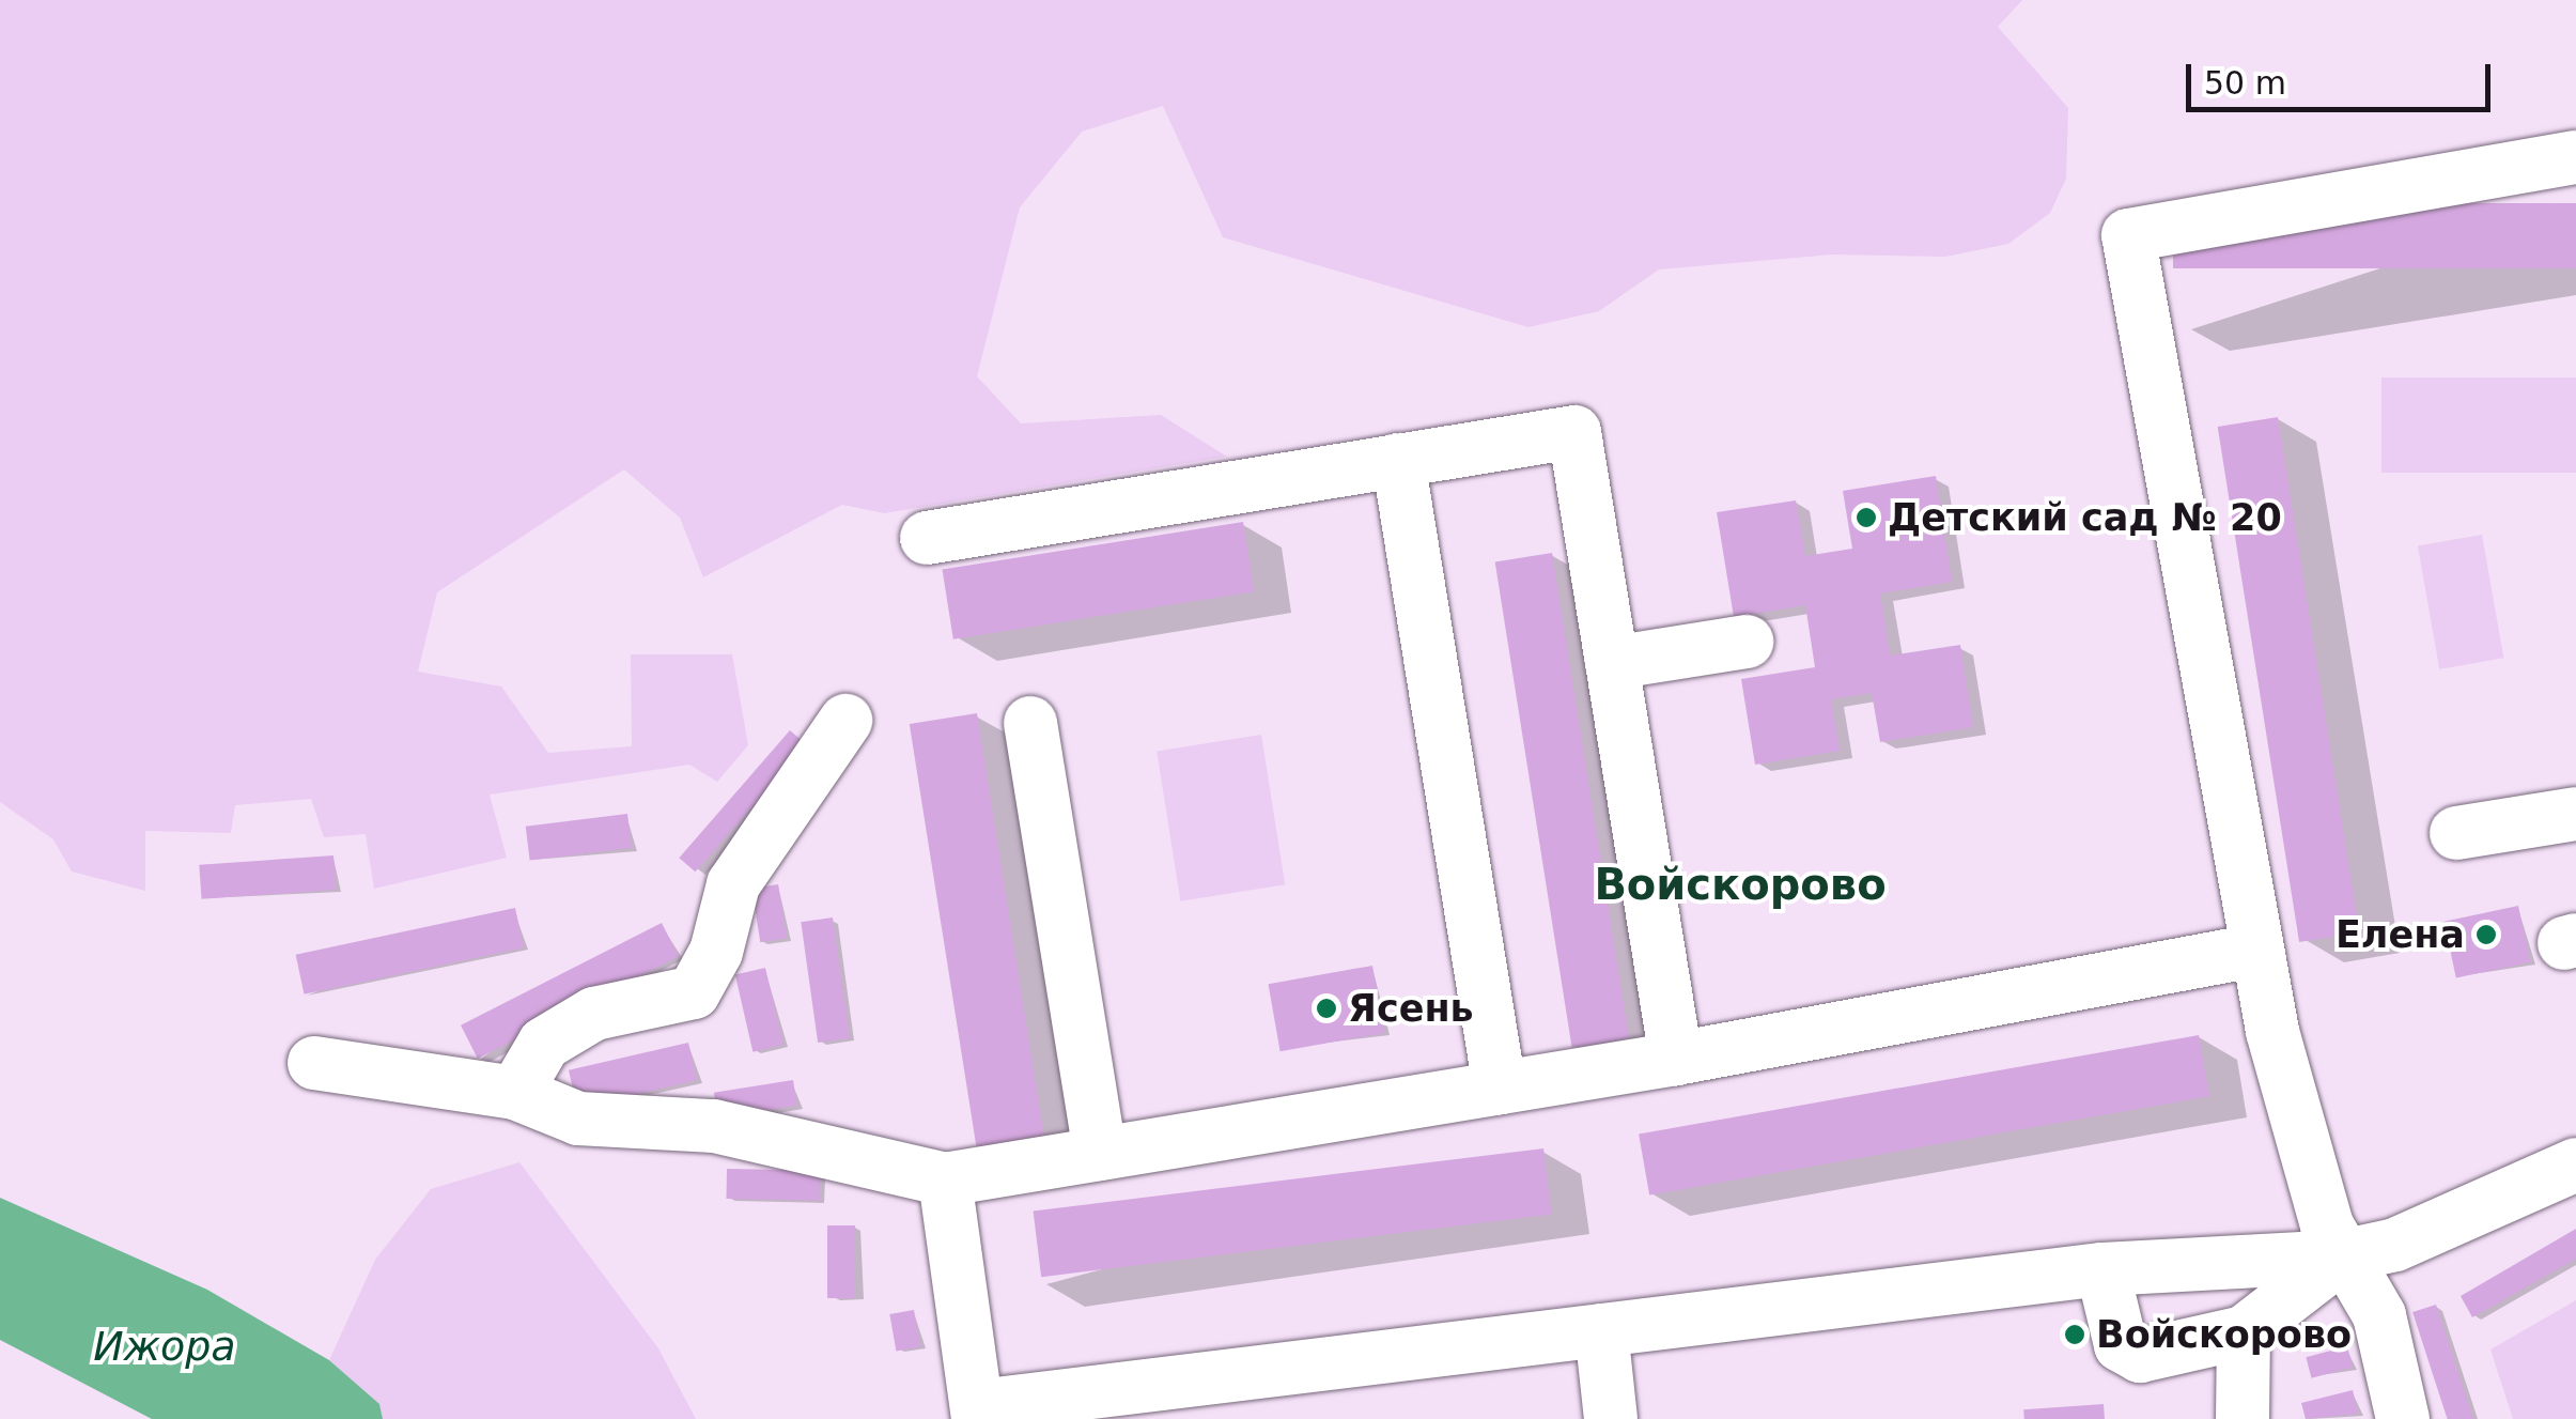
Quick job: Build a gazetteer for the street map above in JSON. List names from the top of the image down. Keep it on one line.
{"districts":["Войскорово"],"water":["Ижора"],"places":["Детский сад № 20","Елена","Ясень","Войскорово"],"scale_bar":"50 m"}
